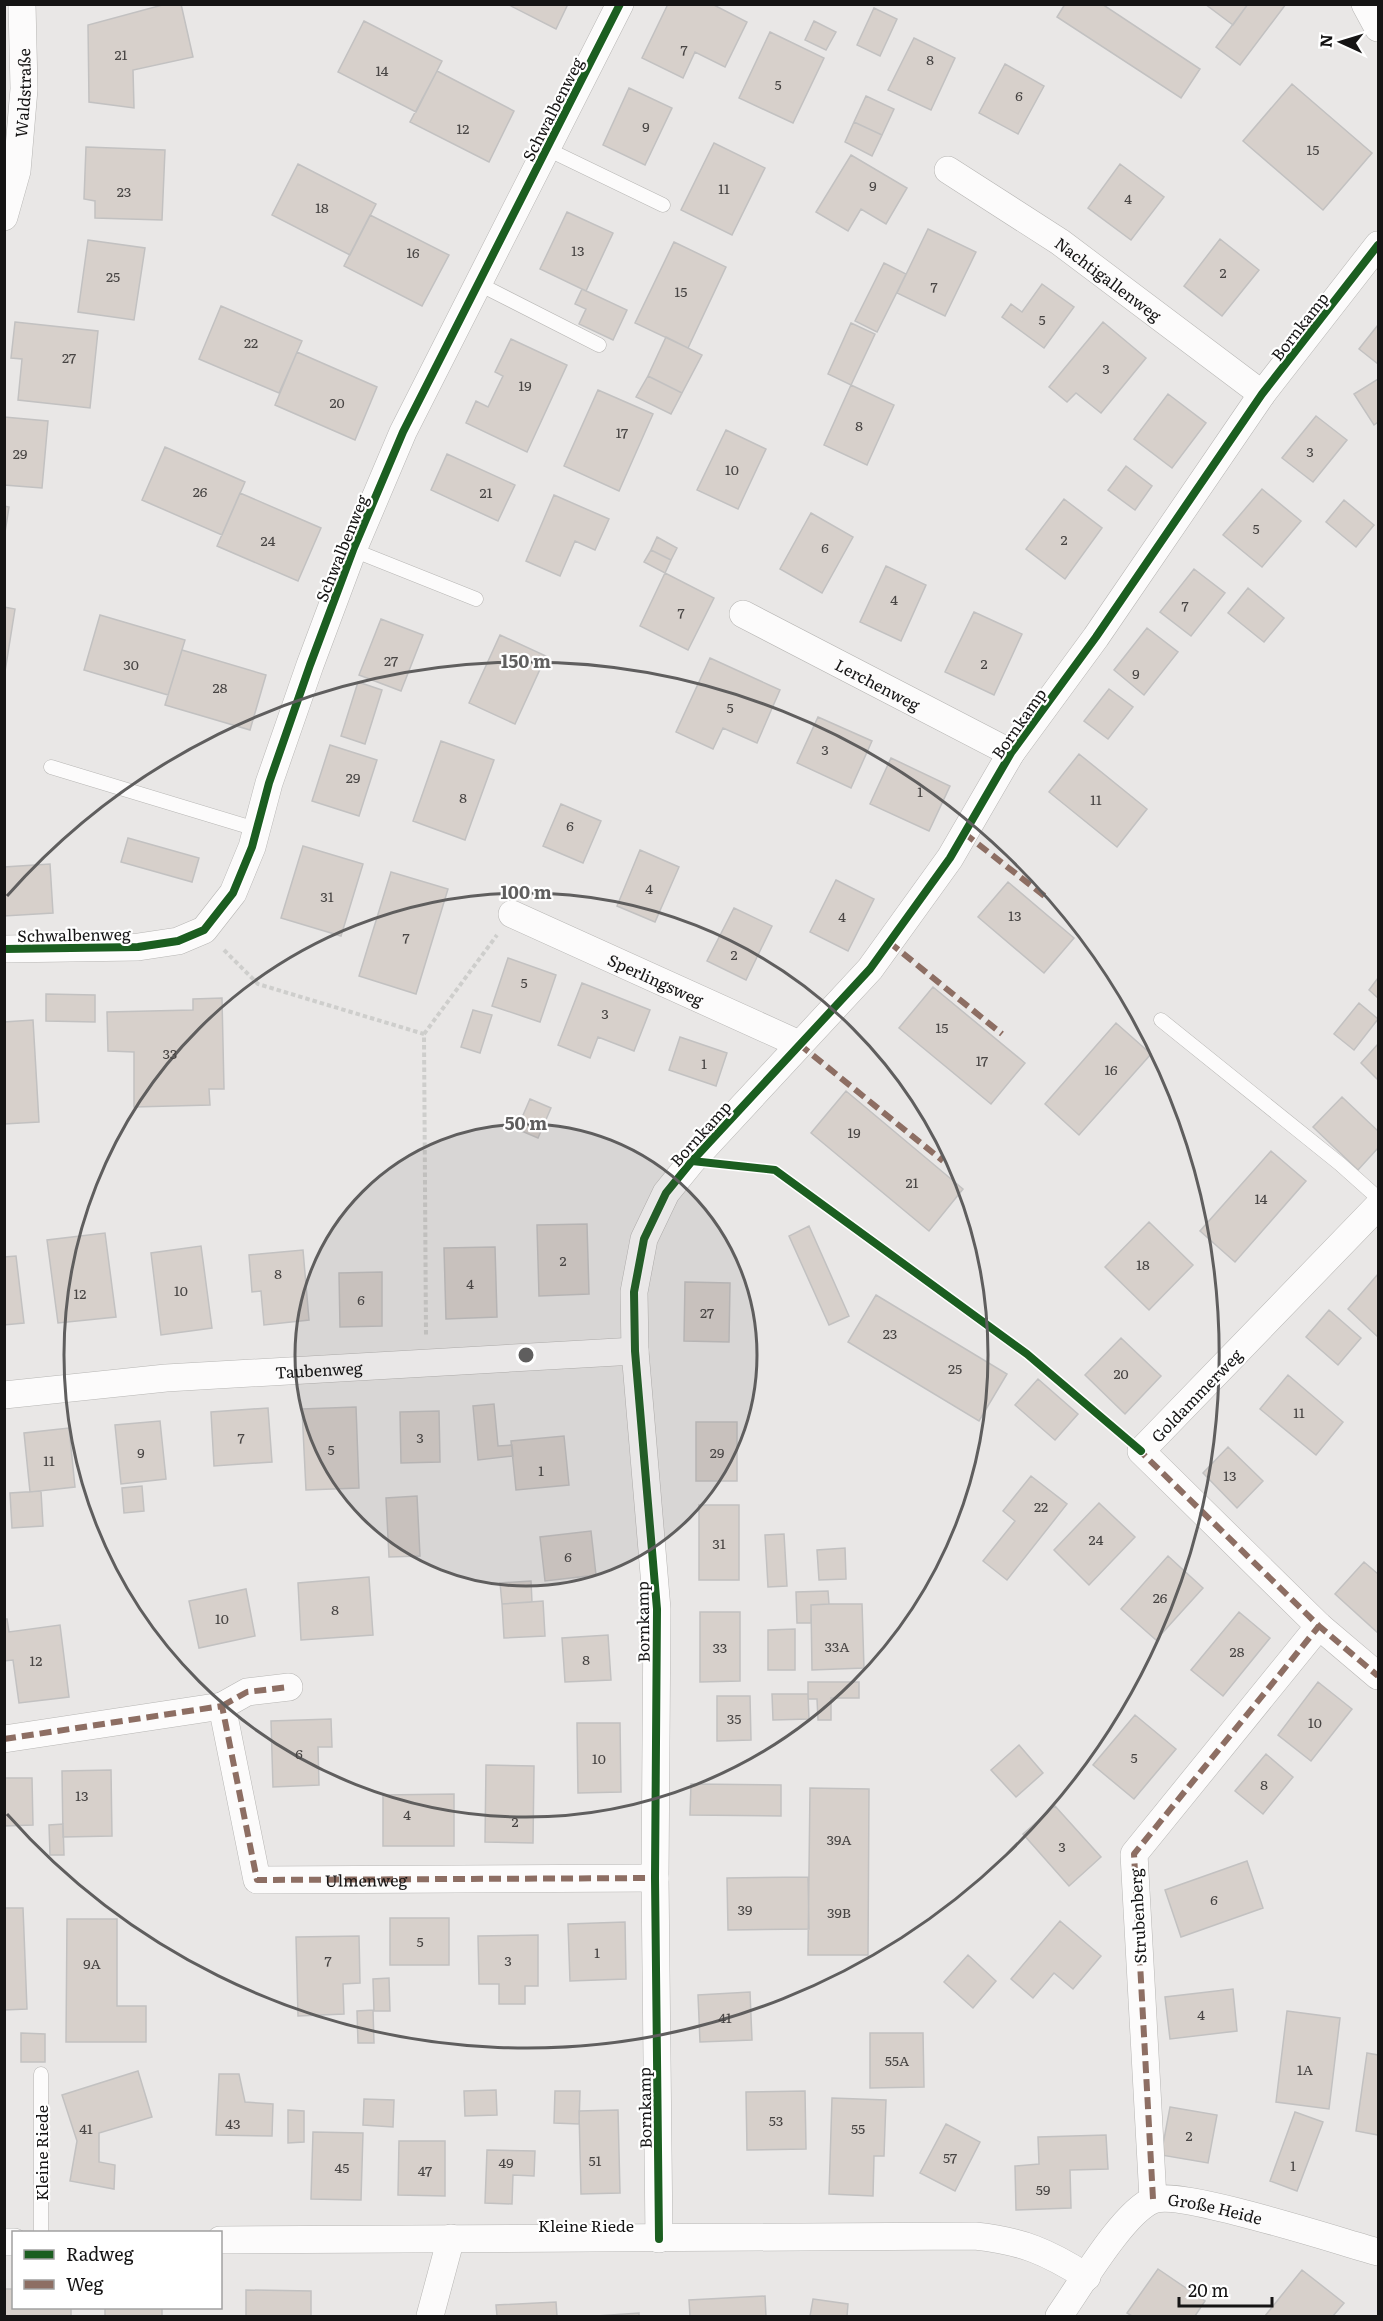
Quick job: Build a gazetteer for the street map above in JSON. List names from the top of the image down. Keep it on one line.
{"streets":{"street":["Waldstraße","Schwalbenweg","Nachtigallenweg","Bornkamp","Lerchenweg","Sperlingsweg","Taubenweg","Goldammerweg","Ulmenweg","Strubenberg","Kleine Riede","Große Heide"]},"crossings":[["Nachtigallenweg","Bornkamp"],["Bornkamp","Lerchenweg"],["Bornkamp","Sperlingsweg"],["Bornkamp","Taubenweg"],["Bornkamp","Ulmenweg"],["Bornkamp","Kleine Riede"],["Goldammerweg","Strubenberg"],["Strubenberg","Große Heide"],["Kleine Riede","Große Heide"]],"house_numbers":["7","21","8","14","5","6","9","12","15","9","11","23","4","18","13","16","2","25","7","15","5","22","27","3","19","20","8","17","3","29","10","26","21","5","2","24","6","4","7","7","27","2","30","9","28","5","3","29","1","8","11","6","4","31","13","4","7","2","5","3","15","33","17","1","16","19","21","14","2","18","8","4","10","12","6","27","23","25","20","11","7","3","5","9","29","11","1","13","22","24","31","6","26","8","10","33A","33","28","8","12","35","10","6","5","10","8","13","4","2","39A","3","6","39","39B","5","1","7","3","9A","4","41","55A","1A","53","43","41","55","2","57","51","49","1","45","47","59"],"legend":["Radweg","Weg"],"scale_bar":"20 m","north":"left","rings":["150 m","100 m","50 m"]}
